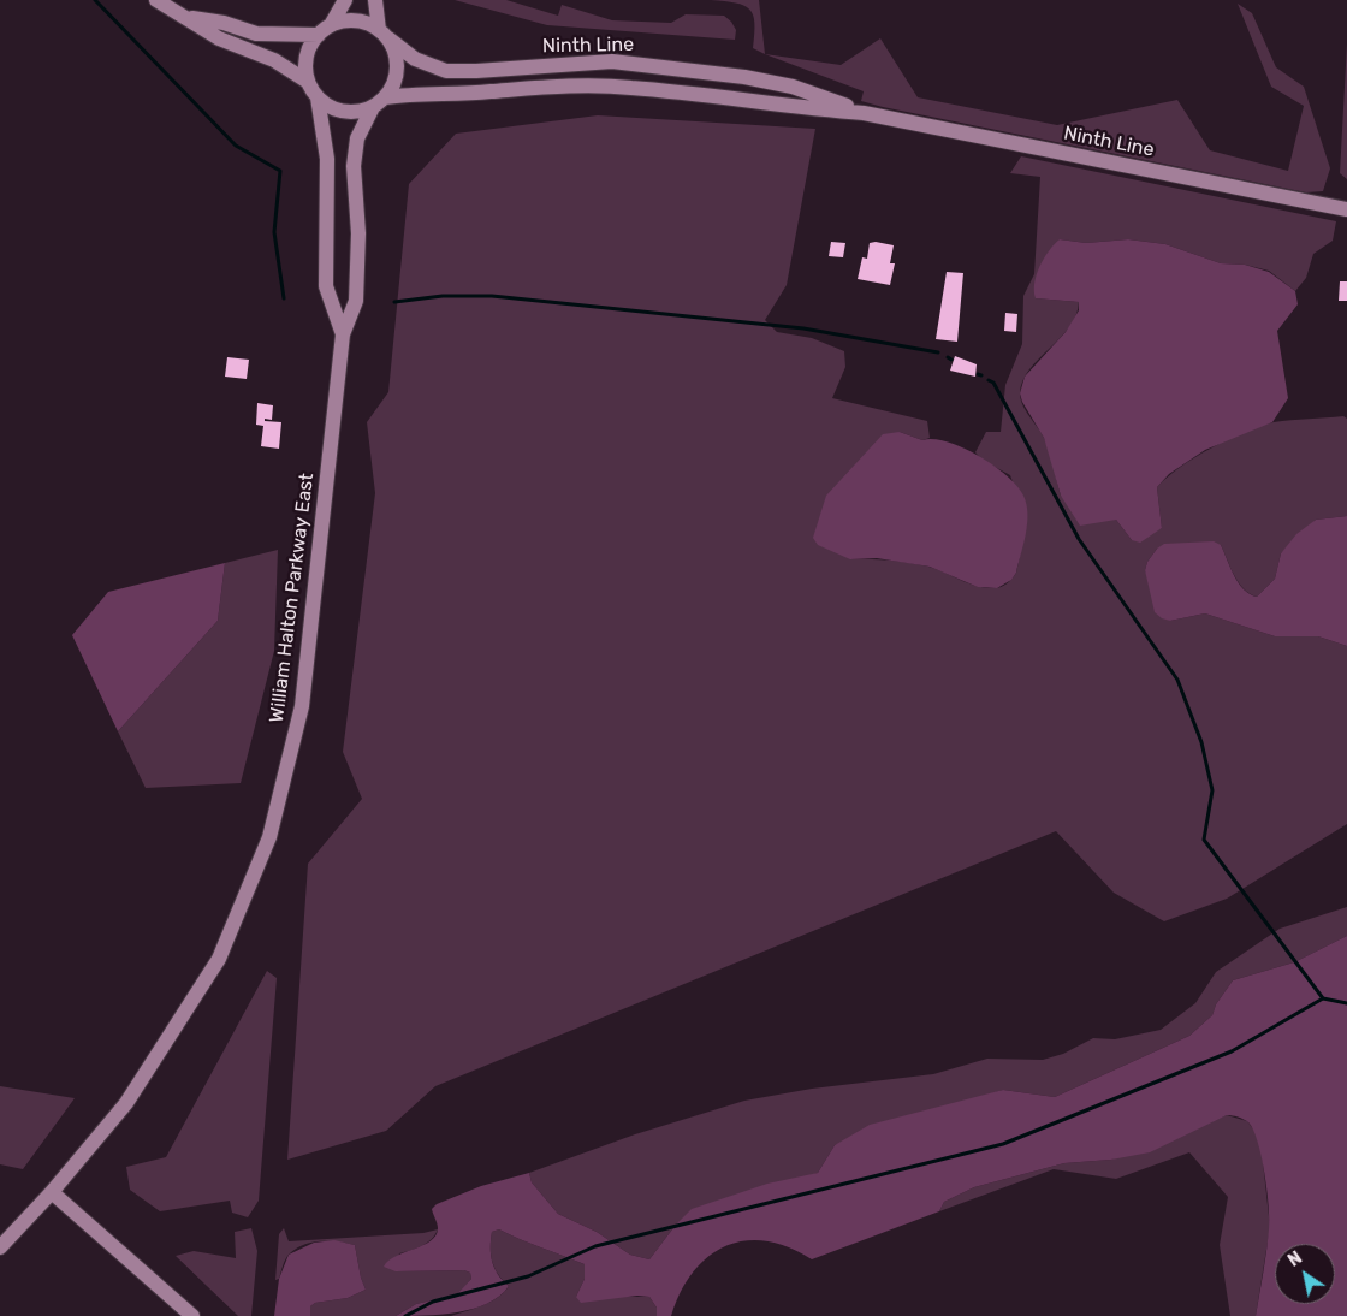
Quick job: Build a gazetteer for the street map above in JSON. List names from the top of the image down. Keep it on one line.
{"streets":{"main road":["Ninth Line","William Halton Parkway East"]},"crossings":[["Ninth Line","William Halton Parkway East"]],"north":"top left"}
